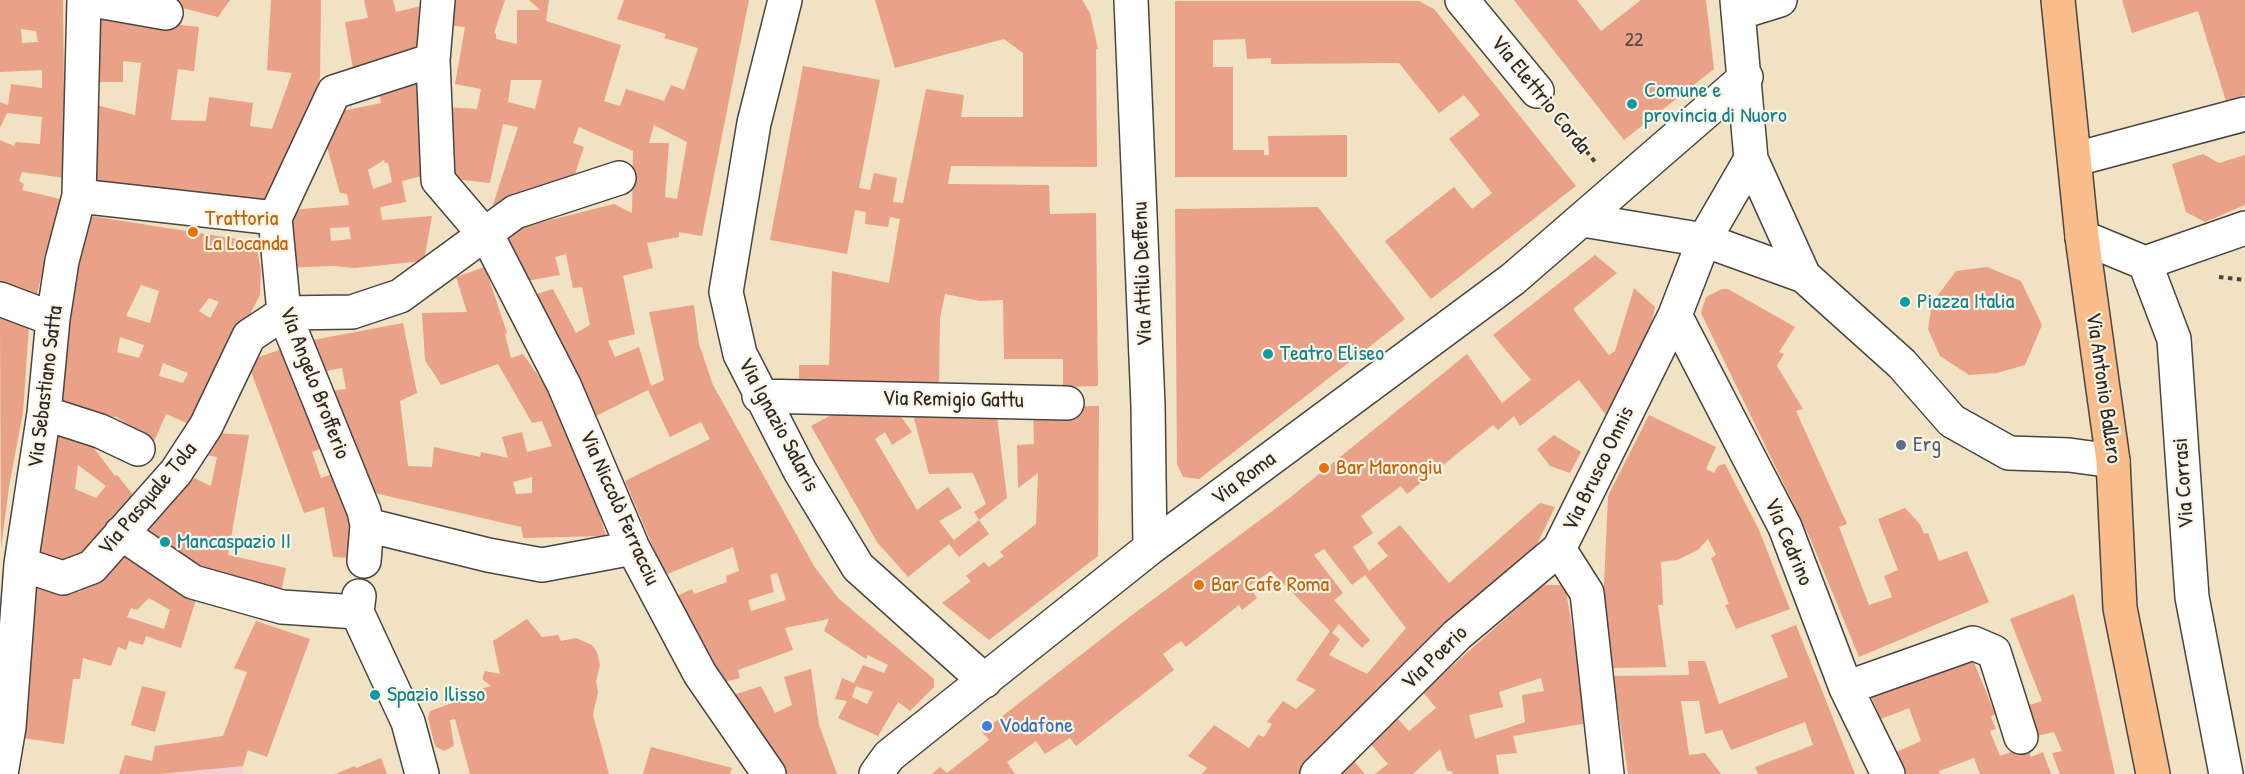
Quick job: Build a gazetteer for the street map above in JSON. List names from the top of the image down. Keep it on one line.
{"streets":{"main road":["Via Antonio Ballero"],"street":["Via Elettrio Corda","Via Attilio Deffenu","Via Angelo Brofferio","Via Sebastiano Satta","Via Remigio Gattu","Via Ignazio Salaris","Via Brusco Onnis","Via Roma","Via Corrasi","Via Pasquale Tola","Via Niccolò Ferracciu","Via Cedrino","Via Poerio"]},"crossings":[["Via Elettrio Corda","Via Roma"],["Via Attilio Deffenu","Via Roma"],["Via Angelo Brofferio","Via Pasquale Tola"],["Via Sebastiano Satta","Via Pasquale Tola"],["Via Remigio Gattu","Via Ignazio Salaris"],["Via Ignazio Salaris","Via Roma"],["Via Brusco Onnis","Via Cedrino"],["Via Brusco Onnis","Via Poerio"]],"places":["Comune e provincia di Nuoro","Trattoria La Locanda","Piazza Italia","Teatro Eliseo","Erg","Bar Marongiu","Mancaspazio II","Bar Cafe Roma","Spazio Ilisso","Vodafone"],"house_numbers":["22"]}
